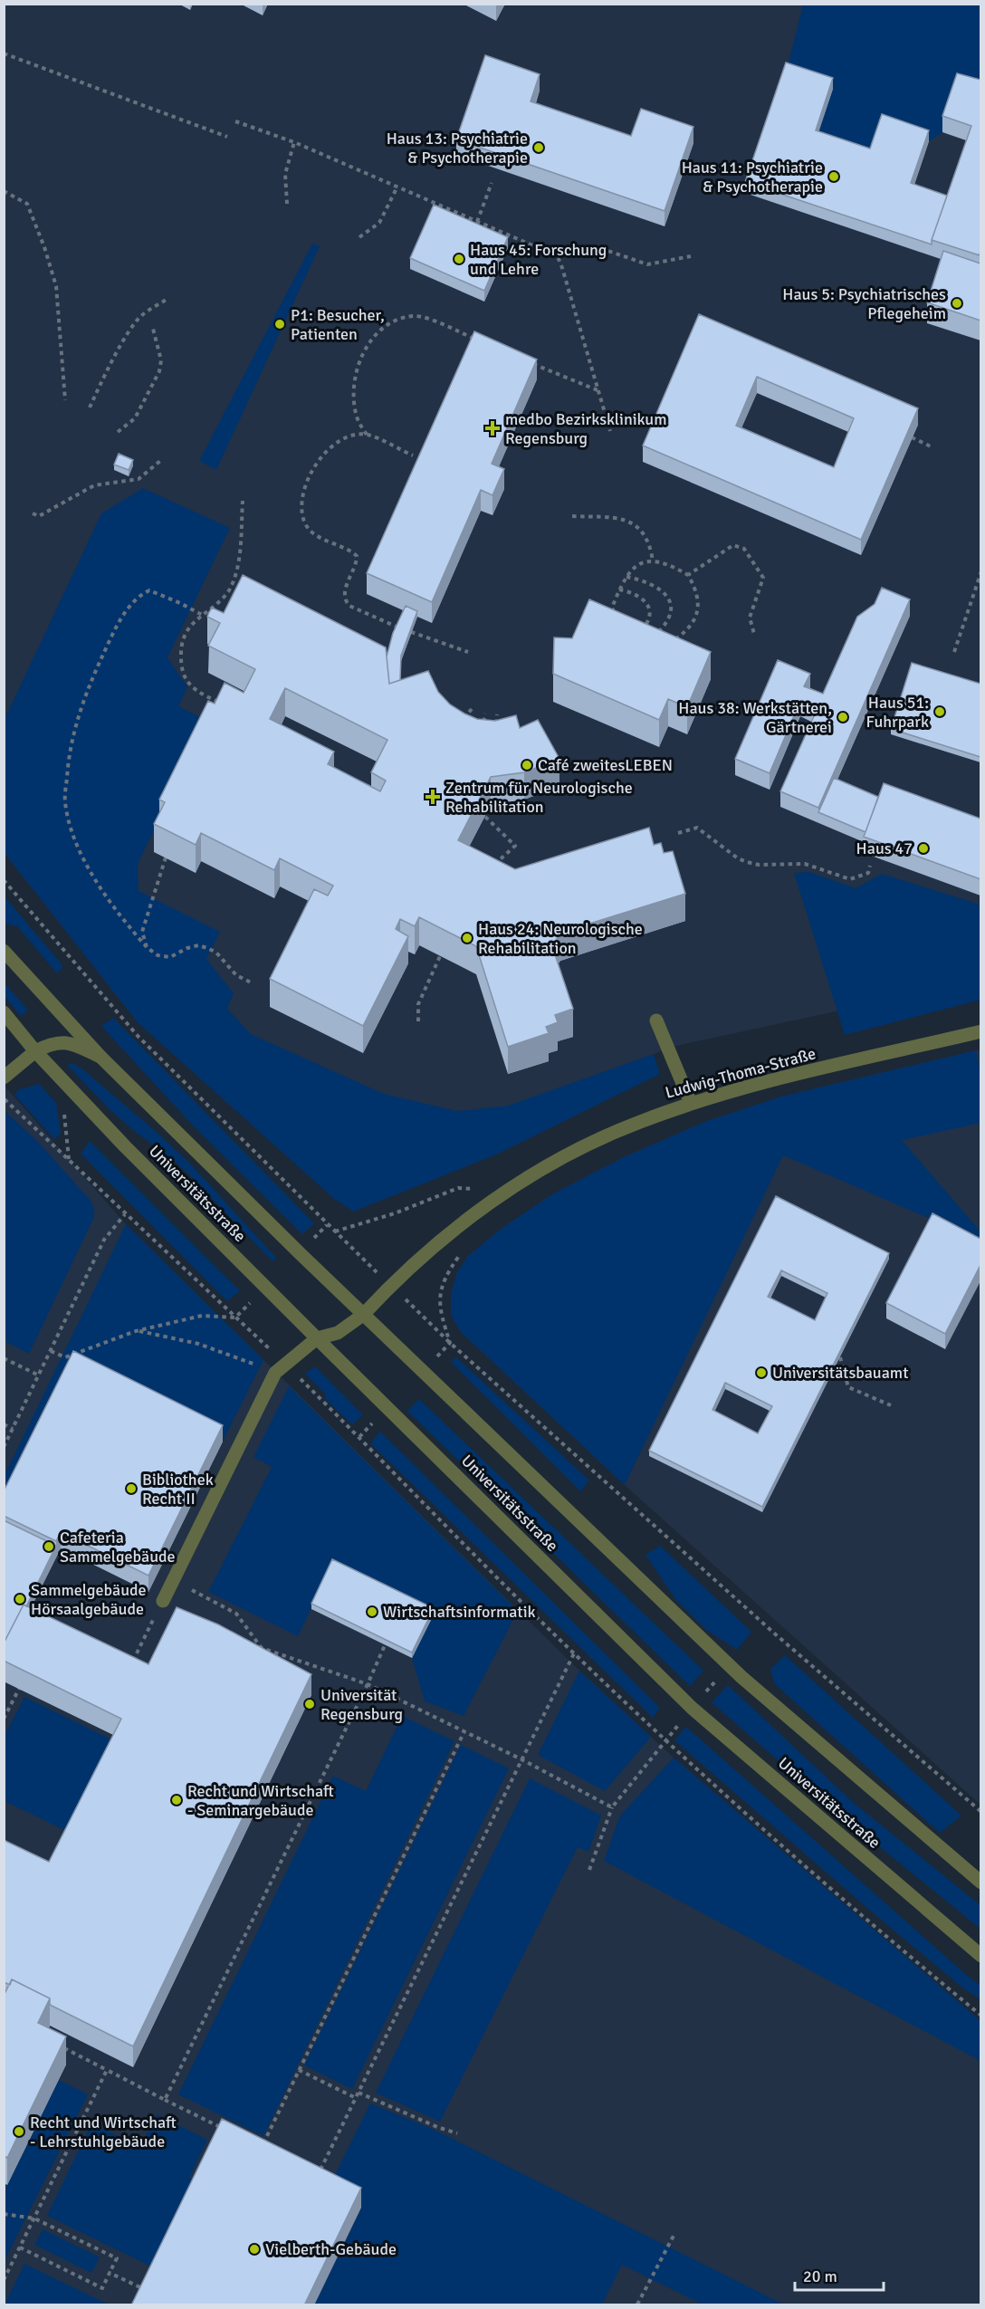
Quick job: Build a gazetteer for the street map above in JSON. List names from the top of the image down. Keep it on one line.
{"streets":{"street":["Ludwig-Thoma-Straße","Universitätsstraße"]},"crossings":[["Ludwig-Thoma-Straße","Universitätsstraße"]],"places":{"other":["Haus 13: Psychiatrie & Psychotherapie","Haus 11: Psychiatrie & Psychotherapie","Haus 45: Forschung und Lehre","Haus 5: Psychiatrisches Pflegeheim","P1: Besucher, Patienten","Haus 51: Fuhrpark","Haus 38: Werkstätten, Gärtnerei","Café zweitesLEBEN","Haus 47","Haus 24: Neurologische Rehabilitation","Universitätsbauamt","Bibliothek Recht II","Cafeteria Sammelgebäude","Sammelgebäude Hörsaalgebäude","Wirtschaftsinformatik","Universität Regensburg","Recht und Wirtschaft - Seminargebäude","Recht und Wirtschaft - Lehrstuhlgebäude","Vielberth-Gebäude"],"health":["medbo Bezirksklinikum Regensburg","Zentrum für Neurologische Rehabilitation"]},"scale_bar":"20 m"}
